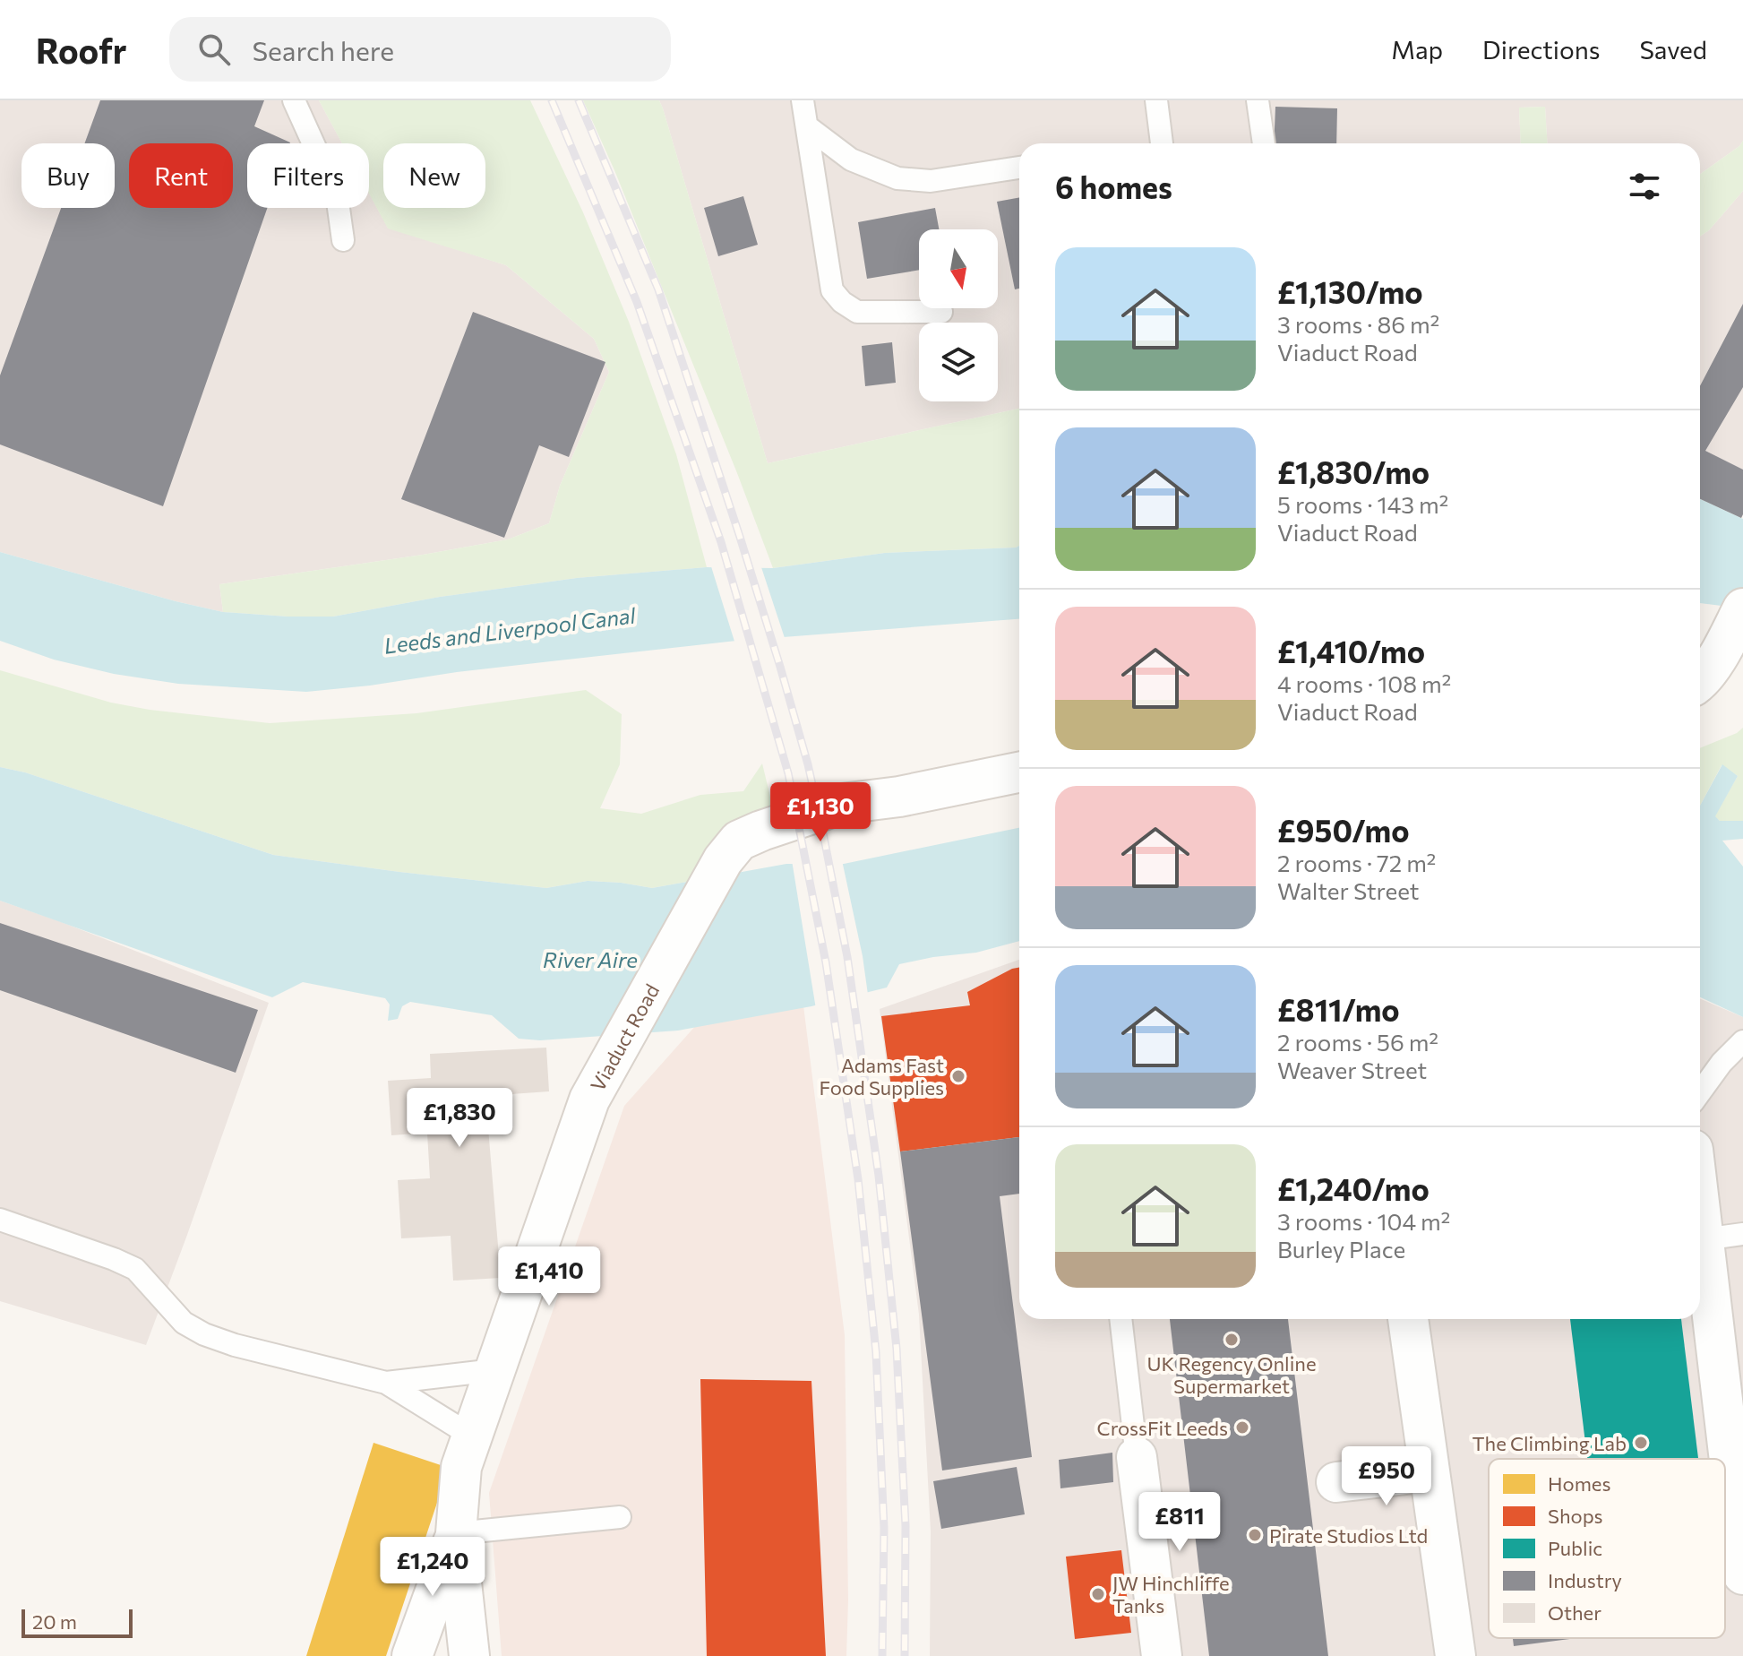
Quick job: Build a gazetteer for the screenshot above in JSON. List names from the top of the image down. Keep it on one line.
{"streets":{"street":["Viaduct Road"]},"water":["Leeds and Liverpool Canal","River Aire"],"places":["Adams Fast Food Supplies","UK Regency Online Supermarket","CrossFit Leeds","The Climbing Lab","Pirate Studios Ltd","JW Hinchliffe Tanks"],"legend":["Homes","Shops","Public","Industry","Other"],"scale_bar":"20 m","north":"bottom","page":{"header":"Roofr","search":"Search here","nav":["Map","Directions","Saved"],"chip":["Buy","Rent","Filters","New"],"heading":"6 homes","list":[{"name":"£1,130/mo","note":"3 rooms · 86 m² · Viaduct Road"},{"name":"£1,830/mo","note":"5 rooms · 143 m² · Viaduct Road"},{"name":"£1,410/mo","note":"4 rooms · 108 m² · Viaduct Road"},{"name":"£950/mo","note":"2 rooms · 72 m² · Walter Street"},{"name":"£811/mo","note":"2 rooms · 56 m² · Weaver Street"},{"name":"£1,240/mo","note":"3 rooms · 104 m² · Burley Place"}],"price":["£1,130","£1,830","£1,410","£950","£811","£1,240"],"scale":"20 m"}}
